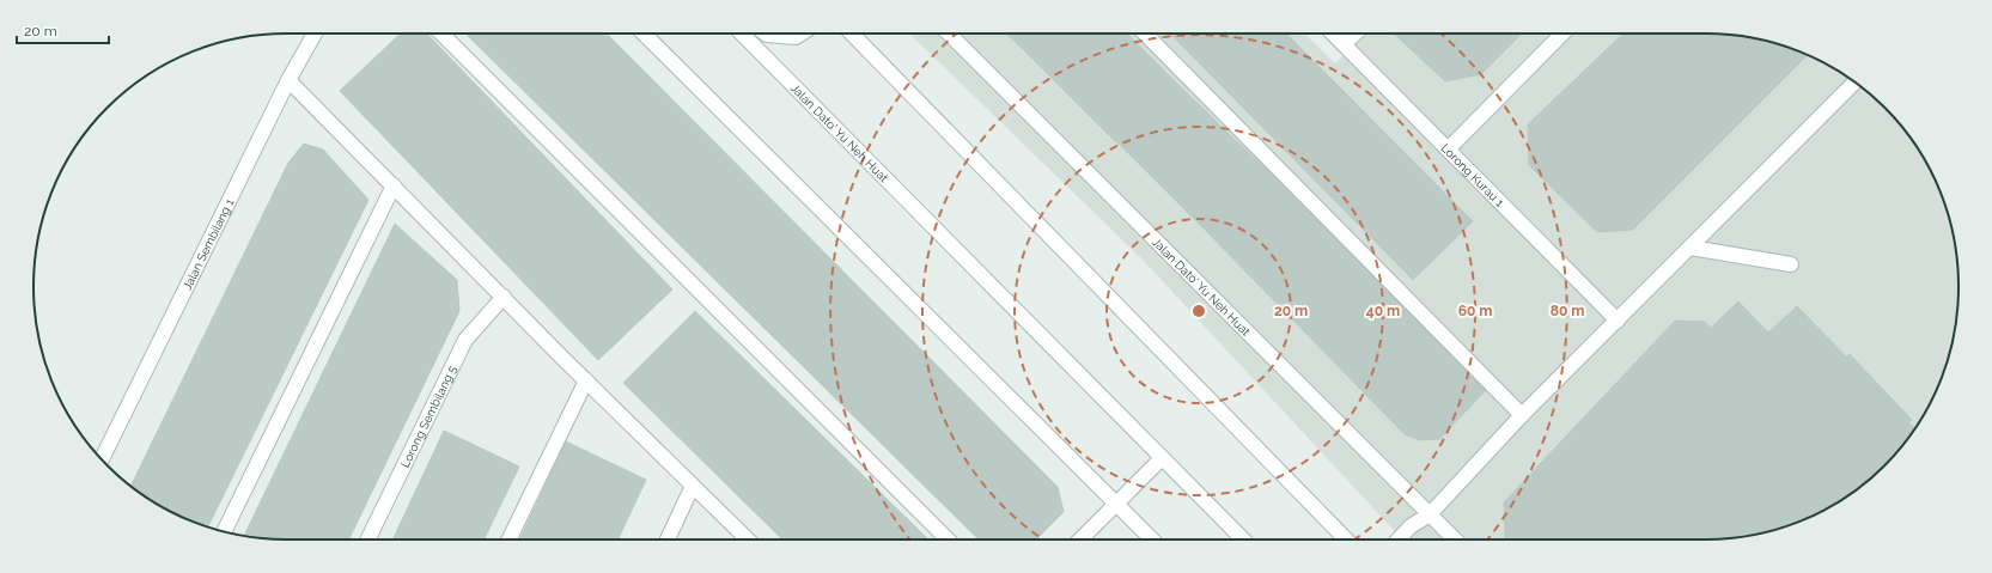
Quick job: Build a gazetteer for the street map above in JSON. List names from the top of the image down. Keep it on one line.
{"streets":{"street":["Jalan Dato' Yu Neh Huat","Lorong Kurau 1","Jalan Sembilang 1","Lorong Sembilang 5"]},"scale_bar":"20 m","rings":["20 m","40 m","60 m","80 m"]}
